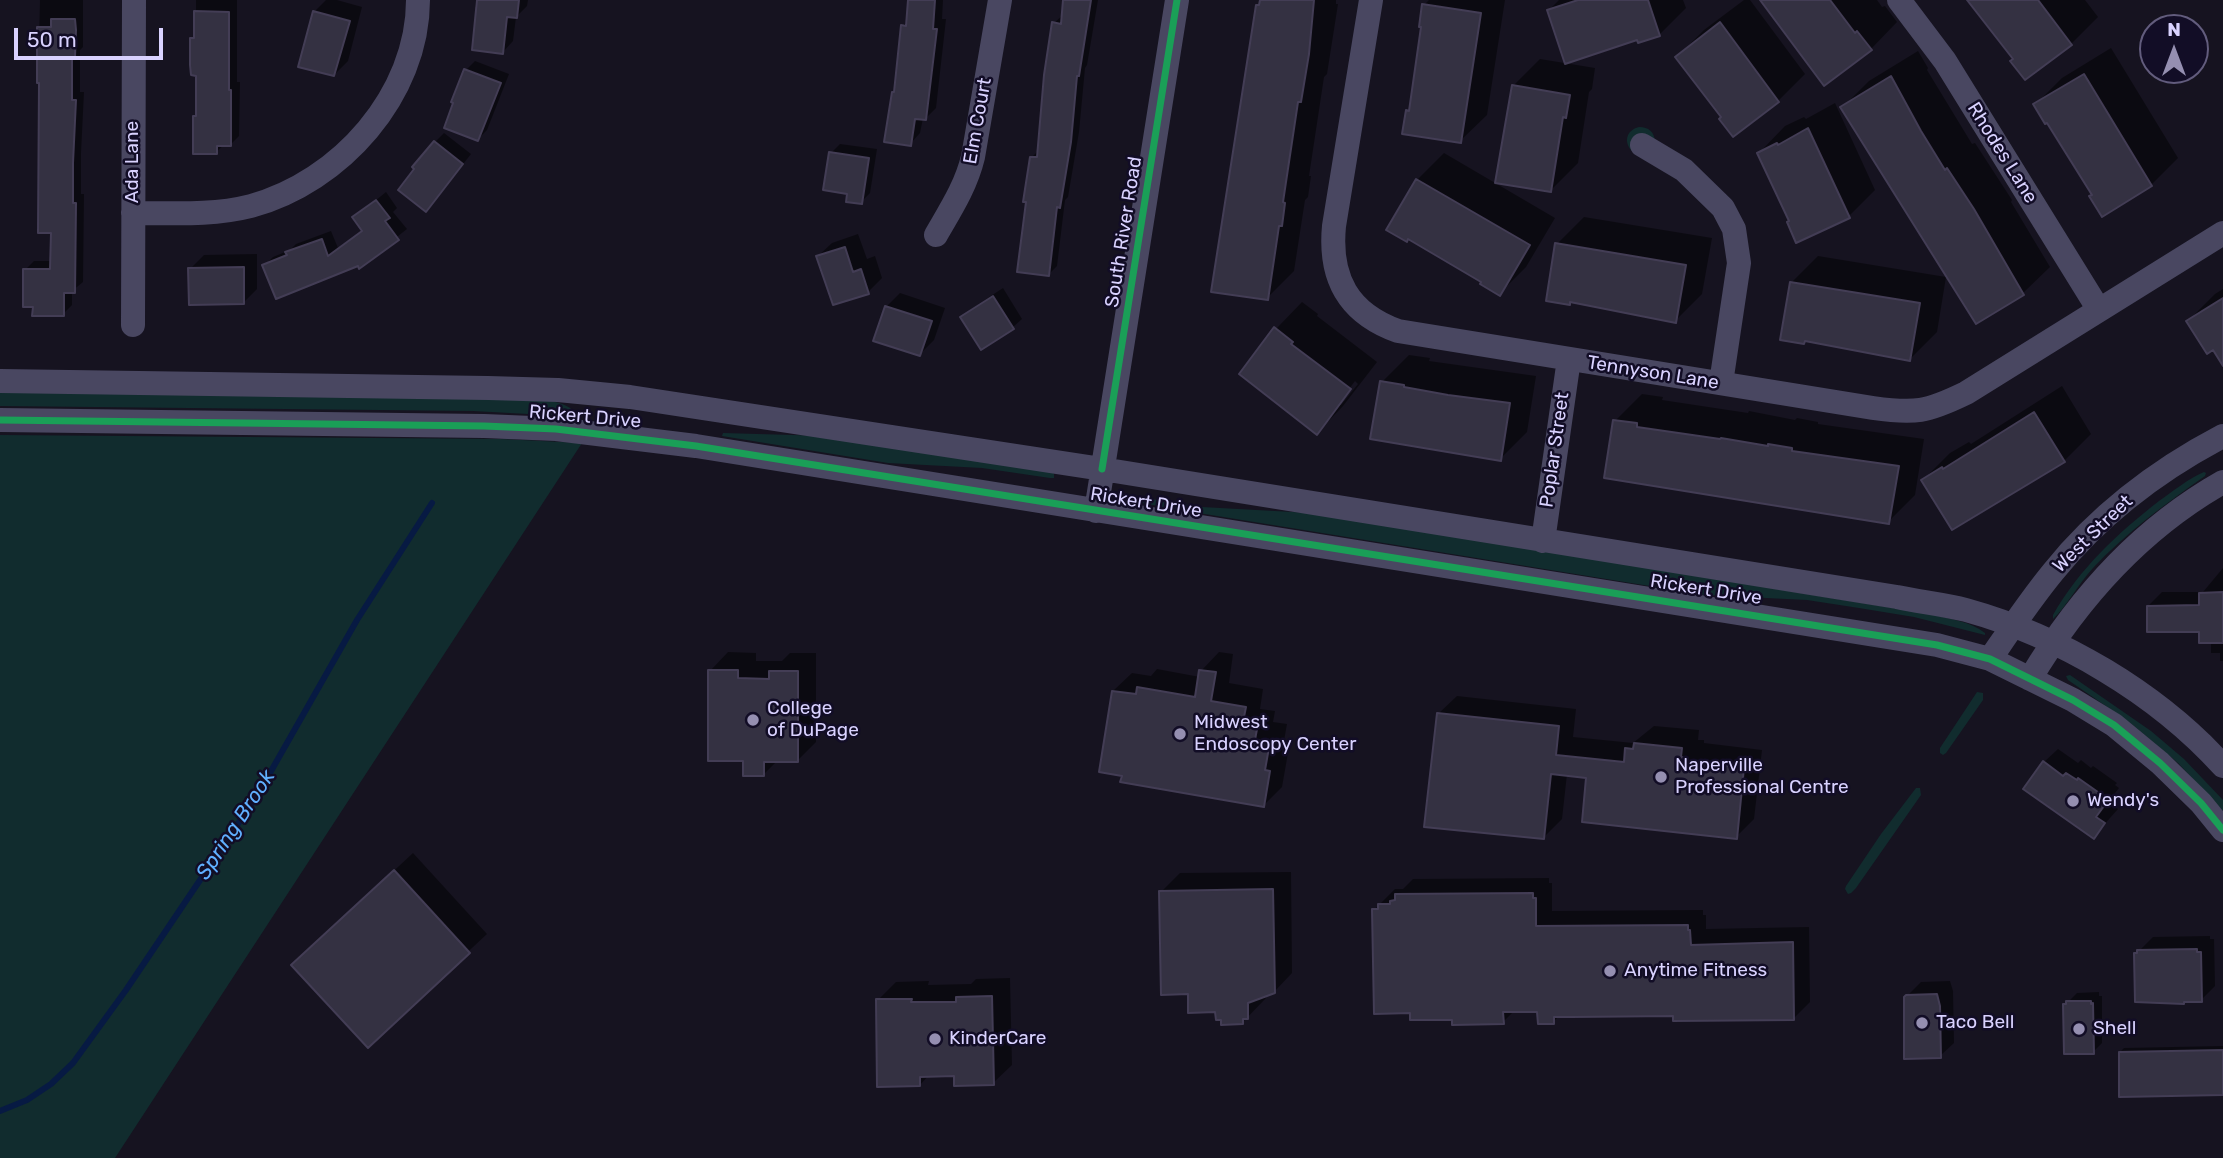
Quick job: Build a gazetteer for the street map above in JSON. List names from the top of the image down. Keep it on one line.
{"streets":{"street":["Elm Court","Rhodes Lane","Ada Lane","South River Road","Tennyson Lane","Rickert Drive","Poplar Street","West Street"]},"crossings":[["Rhodes Lane","Tennyson Lane"],["South River Road","Rickert Drive"],["Tennyson Lane","Poplar Street"],["Rickert Drive","Poplar Street"],["Rickert Drive","West Street"]],"water":["Spring Brook"],"places":["College of DuPage","Midwest Endoscopy Center","Naperville Professional Centre","Wendy's","Anytime Fitness","Taco Bell","Shell","KinderCare"],"scale_bar":"50 m","north":"top"}
